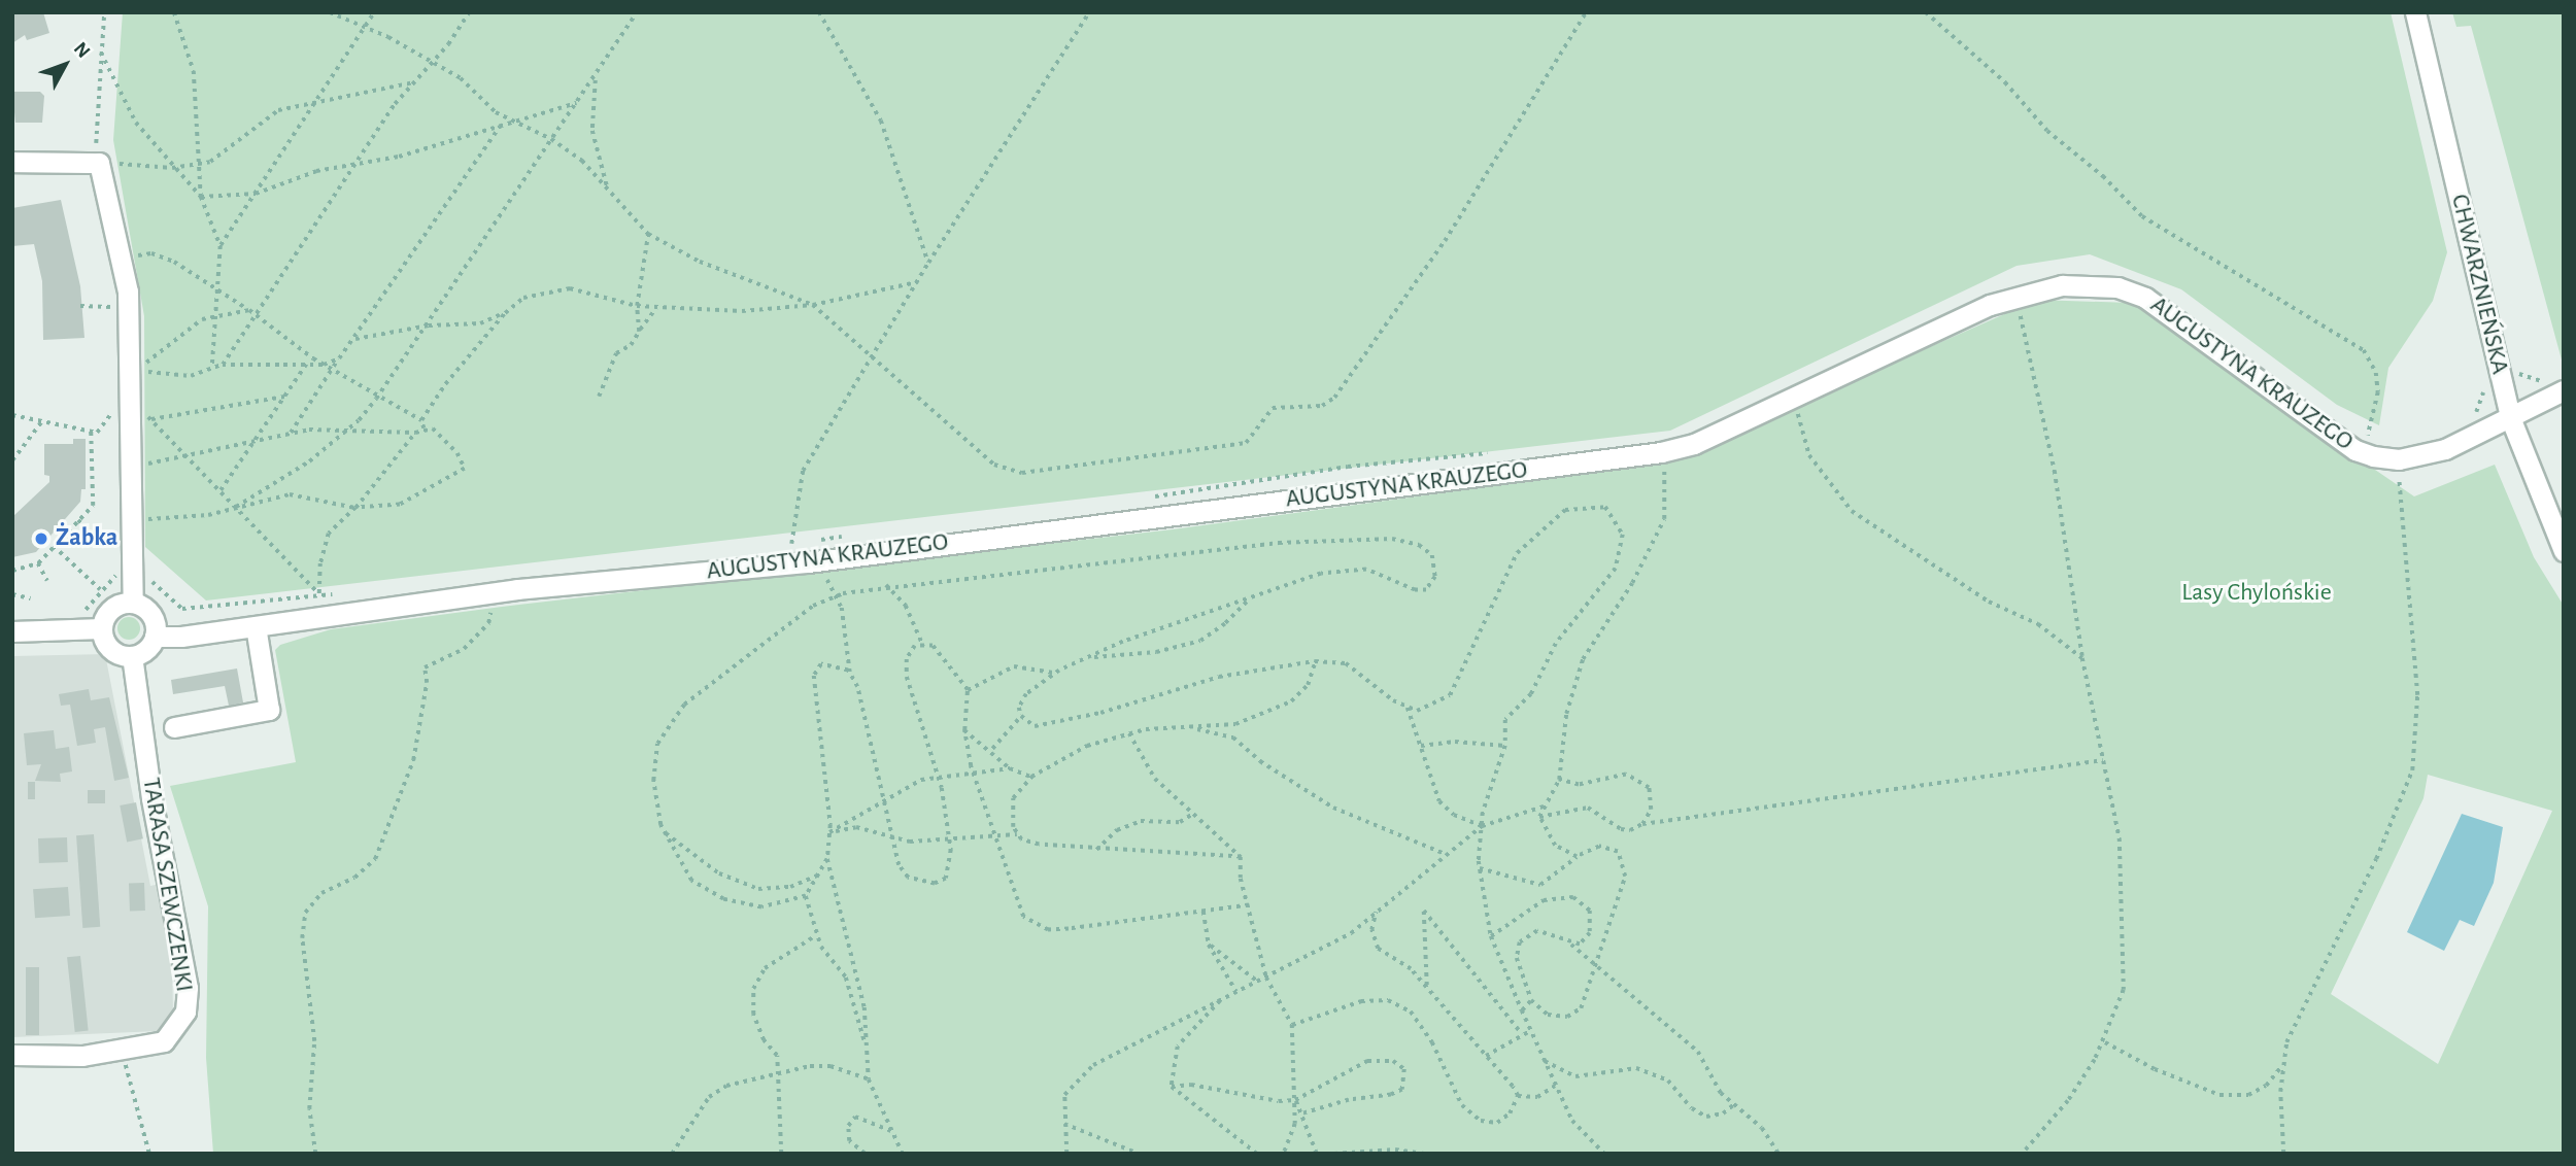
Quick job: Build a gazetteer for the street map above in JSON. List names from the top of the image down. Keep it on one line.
{"streets":{"street":["CHWARZNIEŃSKA","AUGUSTYNA KRAUZEGO","TARASA SZEWCZENKI"]},"crossings":[["CHWARZNIEŃSKA","AUGUSTYNA KRAUZEGO"],["AUGUSTYNA KRAUZEGO","TARASA SZEWCZENKI"]],"parks":["Lasy Chylońskie"],"places":["Żabka"],"north":"top right"}
